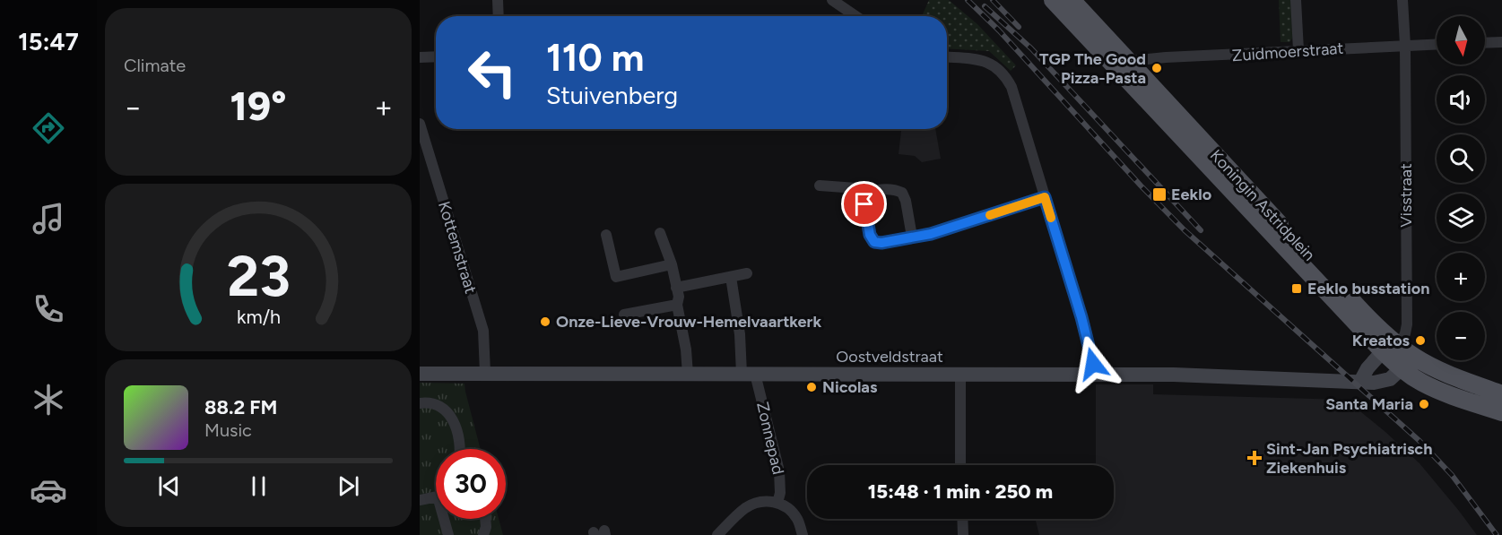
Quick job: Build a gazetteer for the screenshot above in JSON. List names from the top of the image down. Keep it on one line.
{"streets":{"main road":["Koningin Astridplein"],"street":["Zuidmoerstraat","Visstraat","Kottemstraat","Oostveldstraat","Zonnepad"]},"crossings":[["Zuidmoerstraat","Visstraat"],["Zuidmoerstraat","Koningin Astridplein"],["Visstraat","Koningin Astridplein"],["Koningin Astridplein","Oostveldstraat"],["Kottemstraat","Oostveldstraat"],["Oostveldstraat","Zonnepad"]],"places":{"other":["TGP The Good Pizza-Pasta","Onze-Lieve-Vrouw-Hemelvaartkerk","Kreatos","Nicolas","Santa Maria"],"transit":["Eeklo","Eeklo busstation"],"health":["Sint-Jan Psychiatrisch Ziekenhuis"]},"north":"bottom","page":{"tabs":"15:47","tile":"Climate","map_buttons":["+","−"],"turn":["110 m","Stuivenberg"],"heat":["−","19°","+"],"song":["88.2 FM","Music"],"limit":"30","trip":"15:48 · 1 min · 250 m","gauge":["23","km/h"]}}
